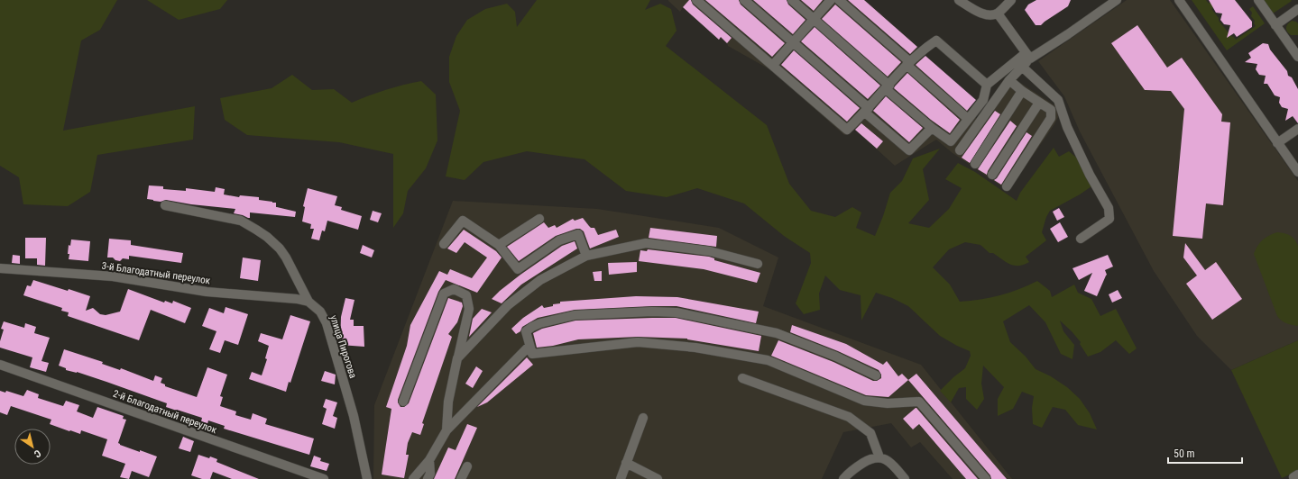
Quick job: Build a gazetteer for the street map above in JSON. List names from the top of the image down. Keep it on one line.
{"streets":{"street":["3-й Благодатный переулок","улица Пирогова","2-й Благодатный переулок"]},"crossings":[["3-й Благодатный переулок","улица Пирогова"]],"scale_bar":"50 m","north":"bottom right"}
